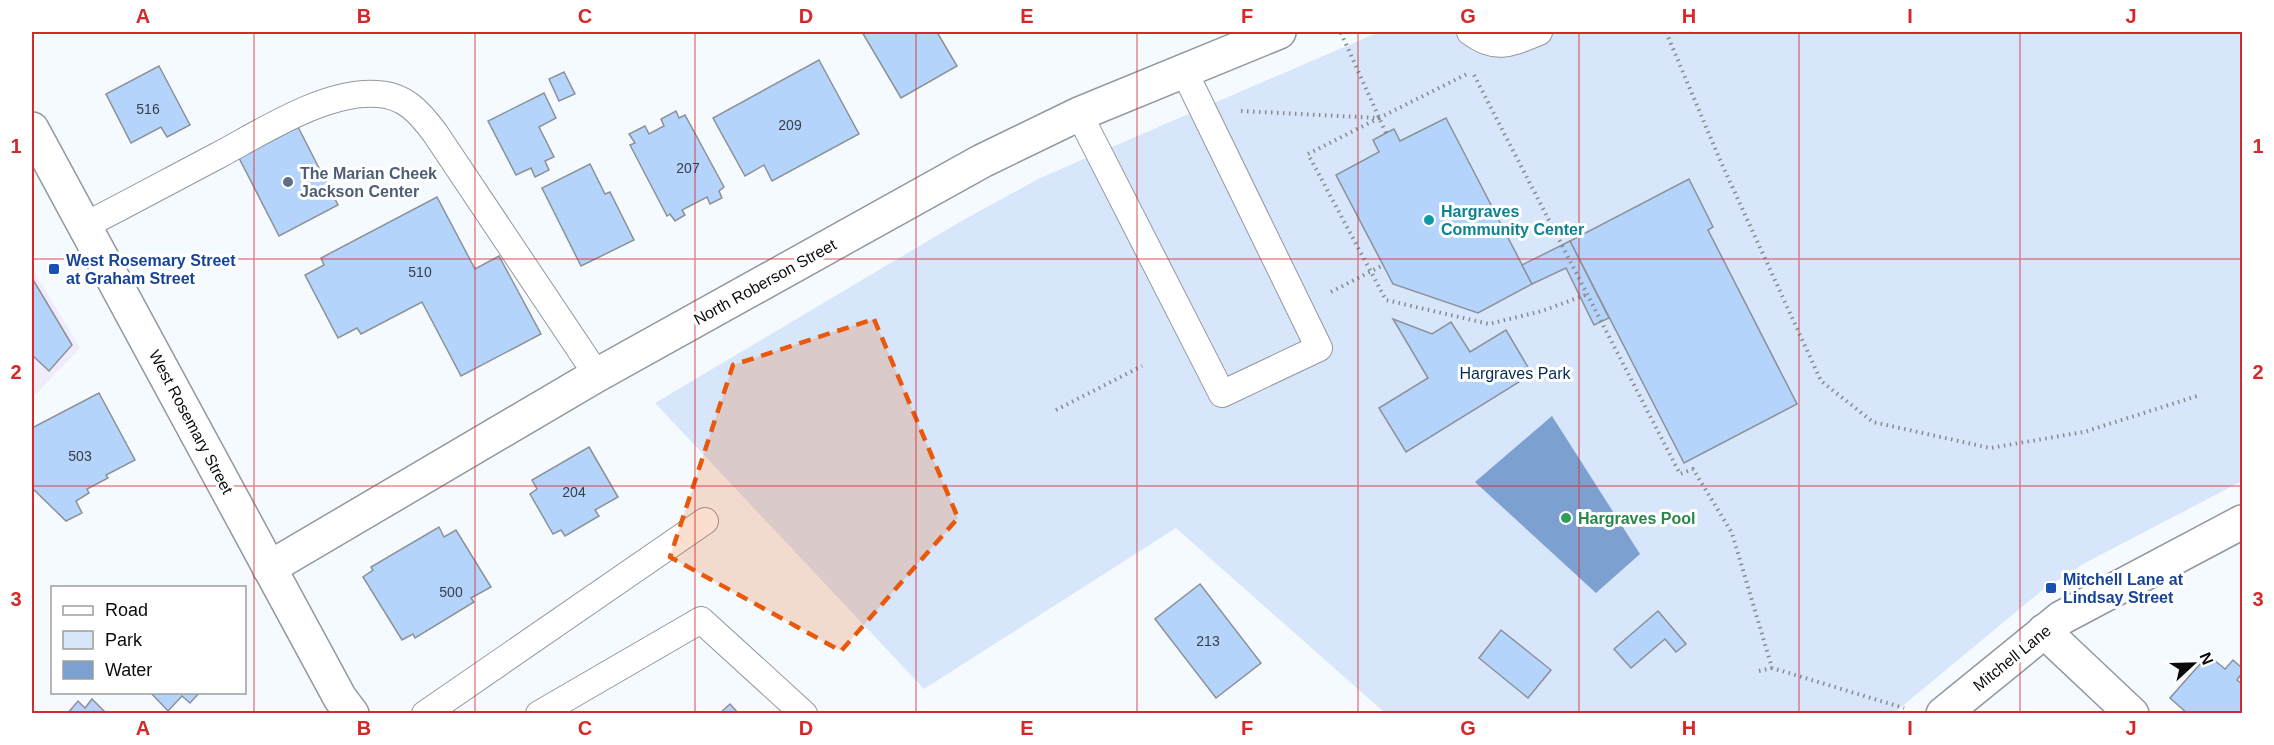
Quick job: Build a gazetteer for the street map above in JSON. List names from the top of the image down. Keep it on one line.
{"streets":{"street":["North Roberson Street","West Rosemary Street","Mitchell Lane"]},"crossings":[["North Roberson Street","West Rosemary Street"]],"parks":["Hargraves Park"],"places":{"other":["The Marian Cheek Jackson Center","Hargraves Community Center","Hargraves Pool"],"transit":["West Rosemary Street at Graham Street","Mitchell Lane at Lindsay Street"]},"house_numbers":["516","209","207","510","503","204","500","213"],"legend":["Road","Park","Water"],"north":"right","grid":{"columns":["A","B","C","D","E","F","G","H","I","J"],"rows":["1","2","3"]}}
